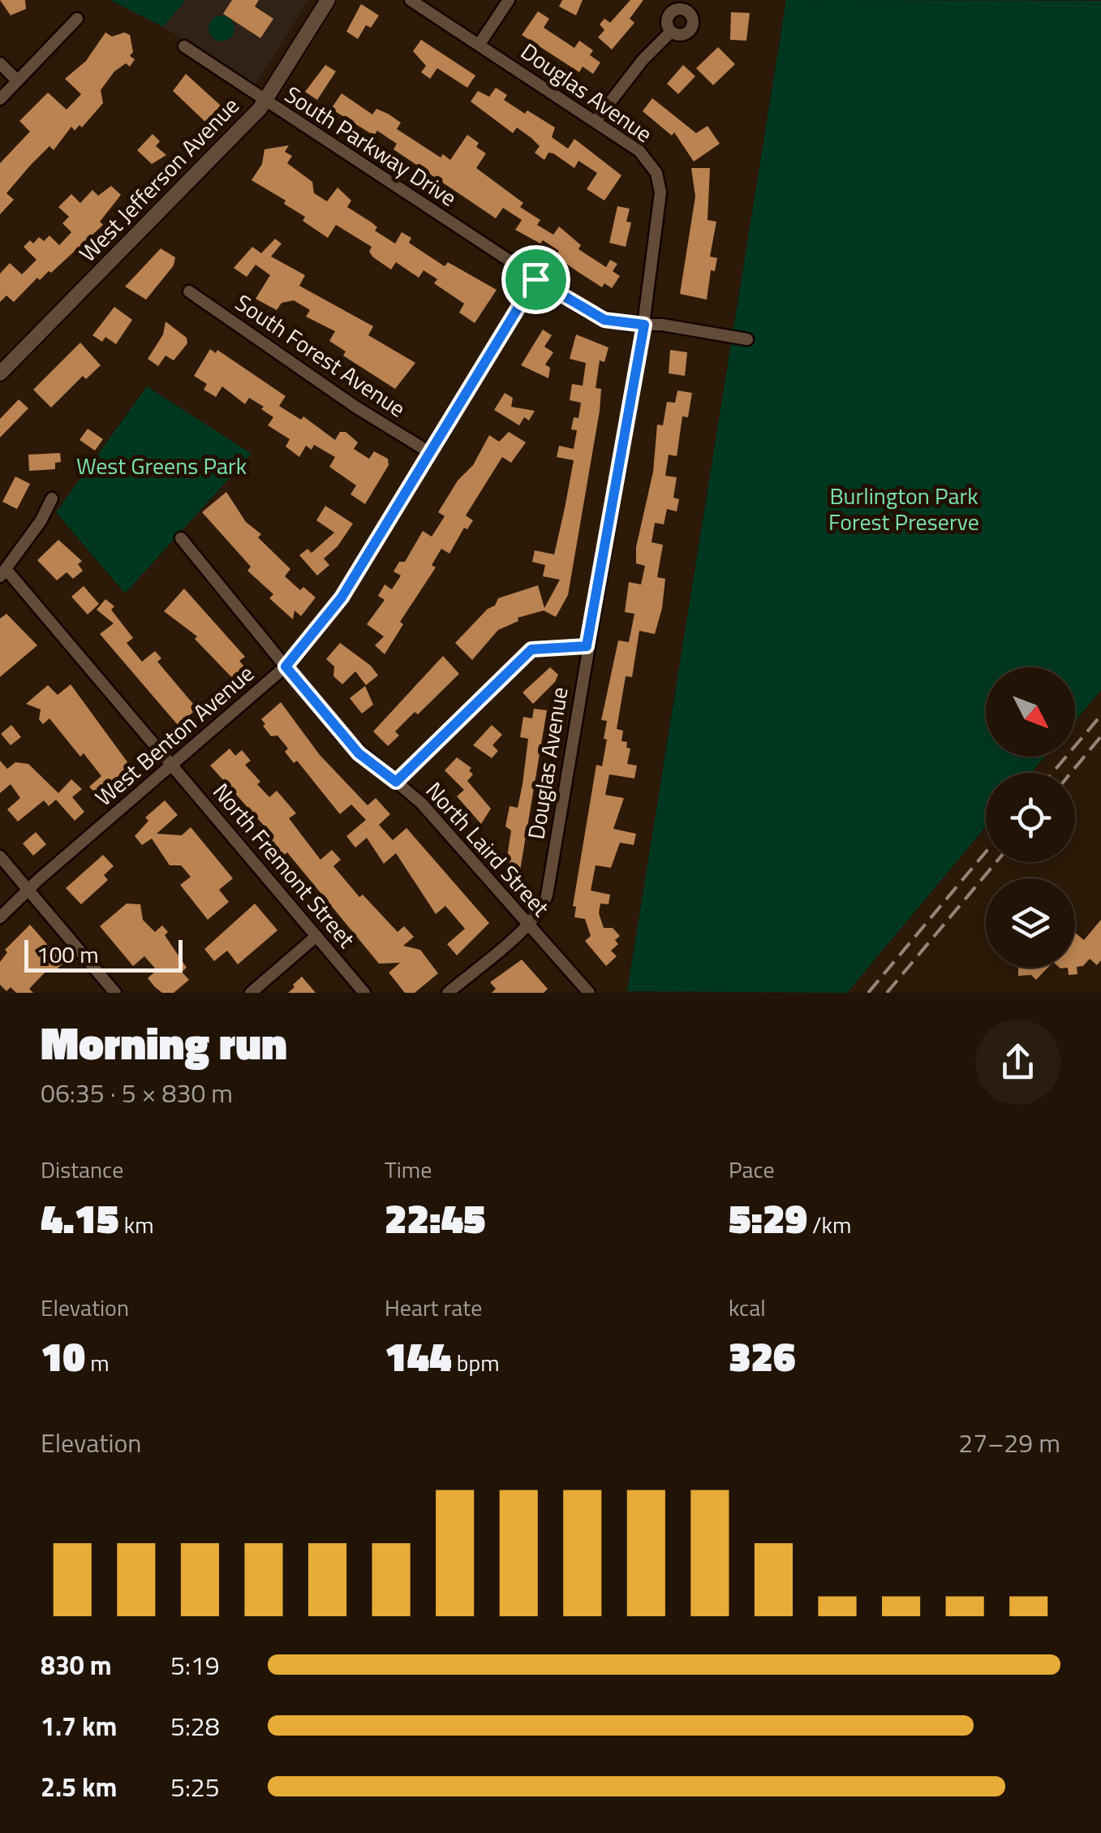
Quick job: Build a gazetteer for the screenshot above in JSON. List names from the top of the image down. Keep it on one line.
{"streets":{"street":["Douglas Avenue","South Parkway Drive","West Jefferson Avenue","South Forest Avenue","West Benton Avenue","North Laird Street","North Fremont Street"]},"crossings":[["Douglas Avenue","South Parkway Drive"],["Douglas Avenue","North Laird Street"],["South Parkway Drive","West Jefferson Avenue"],["South Parkway Drive","West Benton Avenue"],["South Forest Avenue","West Benton Avenue"],["West Benton Avenue","North Laird Street"],["West Benton Avenue","North Fremont Street"]],"parks":["West Greens Park","Burlington Park Forest Preserve"],"scale_bar":"100 m","north":"bottom right","page":{"scale":"100 m","heading":["Morning run","06:35 · 5 × 830 m"],"stats":[["Distance","4.15 km"],["Time","22:45"],["Pace","5:29 /km"],["Elevation","10 m"],["Heart rate","144 bpm"],["kcal","326"]],"chart":["Elevation","27–29 m"],"list":[{"name":"830 m","note":"5:19"},{"name":"1.7 km","note":"5:28"},{"name":"2.5 km","note":"5:25"}]}}
